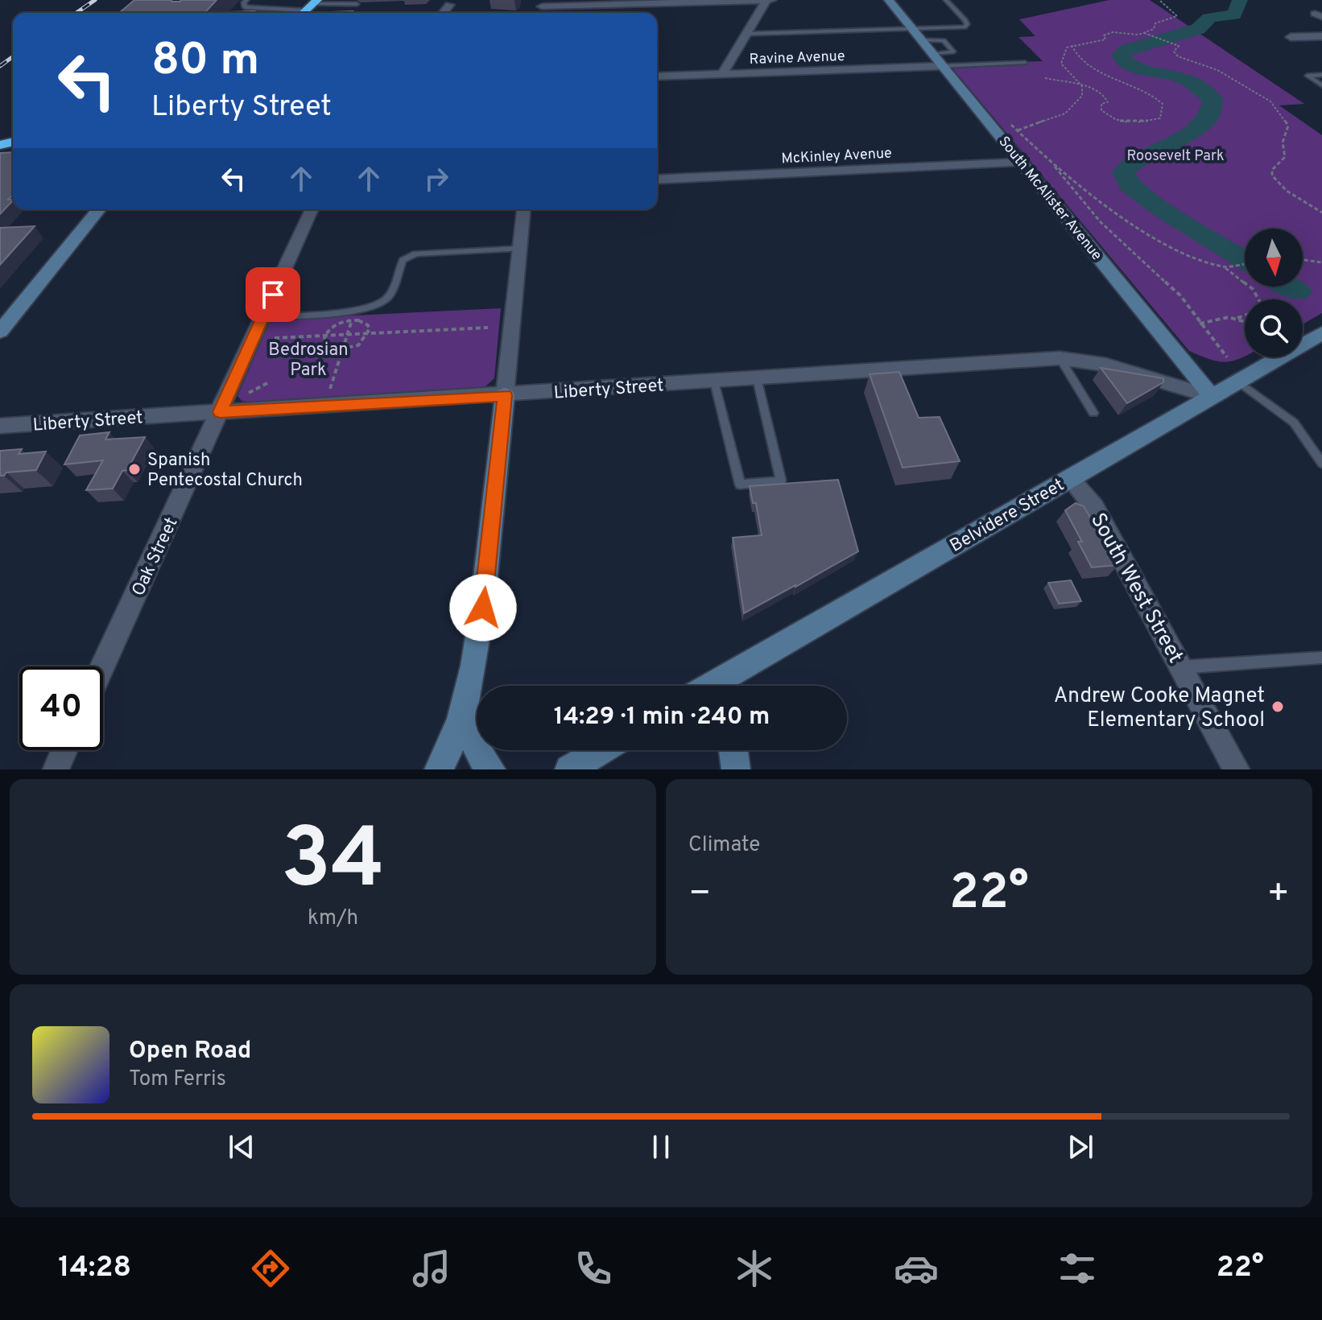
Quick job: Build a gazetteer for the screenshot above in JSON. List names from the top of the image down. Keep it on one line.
{"streets":{"street":["Ravine Avenue","McKinley Avenue","South McAlister Avenue","Liberty Street","Belvidere Street","Oak Street","South West Street"]},"crossings":[["Ravine Avenue","South McAlister Avenue"],["McKinley Avenue","South McAlister Avenue"],["South McAlister Avenue","Liberty Street"],["South McAlister Avenue","Belvidere Street"],["Liberty Street","Belvidere Street"],["Liberty Street","Oak Street"],["Belvidere Street","South West Street"]],"parks":["Roosevelt Park","Bedrosian Park"],"places":["Spanish Pentecostal Church","Andrew Cooke Magnet Elementary School"],"north":"bottom","page":{"turn":["80 m","Liberty Street"],"limit":"40","trip":"14:29 · 1 min · 240 m","tile":[["34","km/h"],"Climate"],"heat":["−","22°","+"],"song":["Open Road","Tom Ferris"],"tabs":["14:28","22°"]}}
